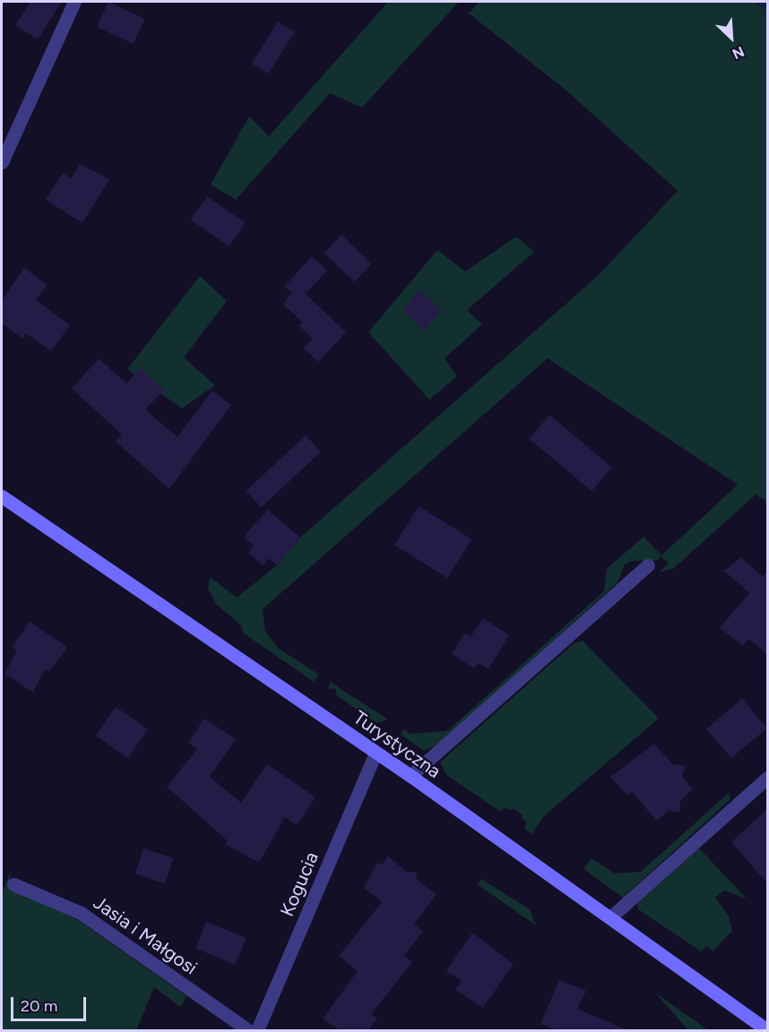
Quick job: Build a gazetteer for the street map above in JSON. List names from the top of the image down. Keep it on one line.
{"streets":{"main road":["Turystyczna"],"street":["Kogucia","Jasia i Małgosi"]},"crossings":[["Turystyczna","Kogucia"]],"scale_bar":"20 m","north":"bottom right"}
